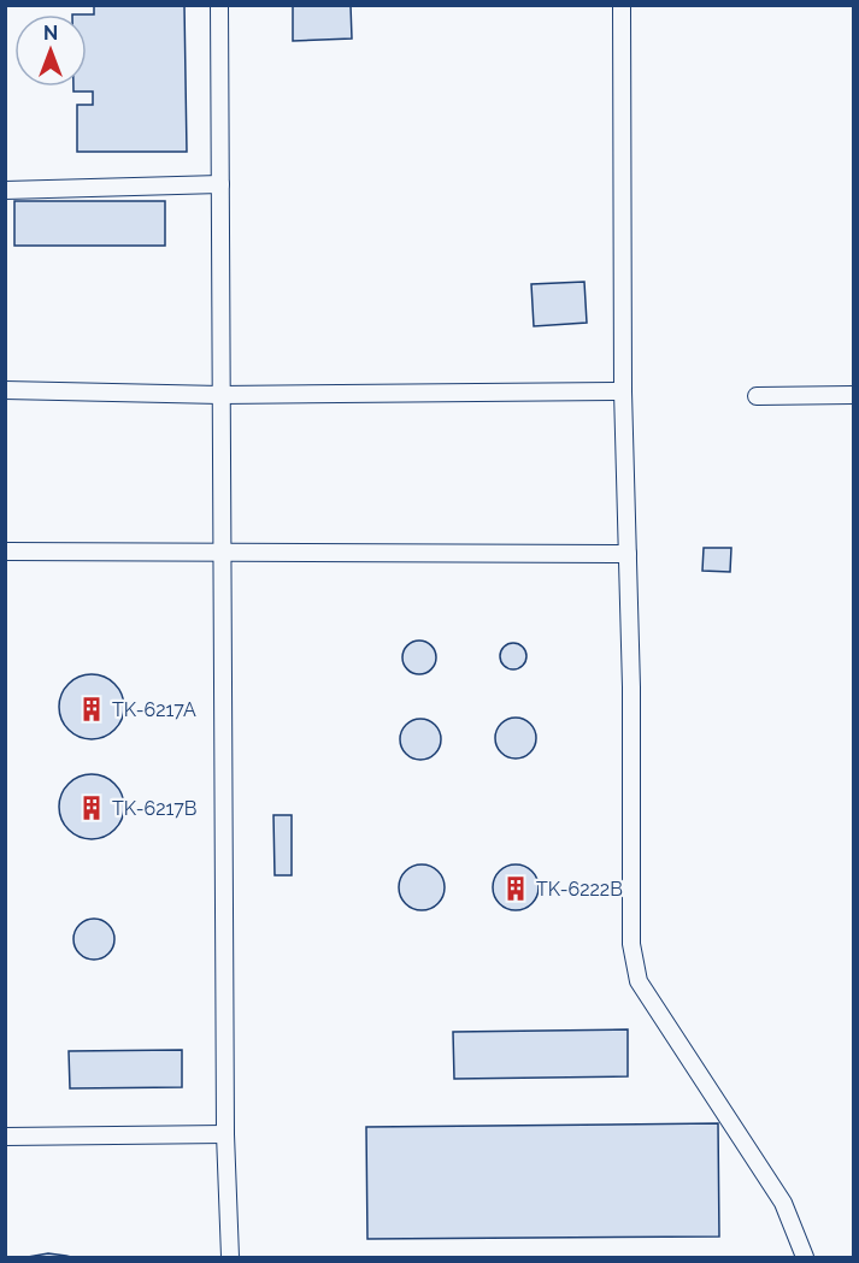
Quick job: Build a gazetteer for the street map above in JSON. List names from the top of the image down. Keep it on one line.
{"places":{"building":["TK-6217A","TK-6217B","TK-6222B"]},"north":"top"}
